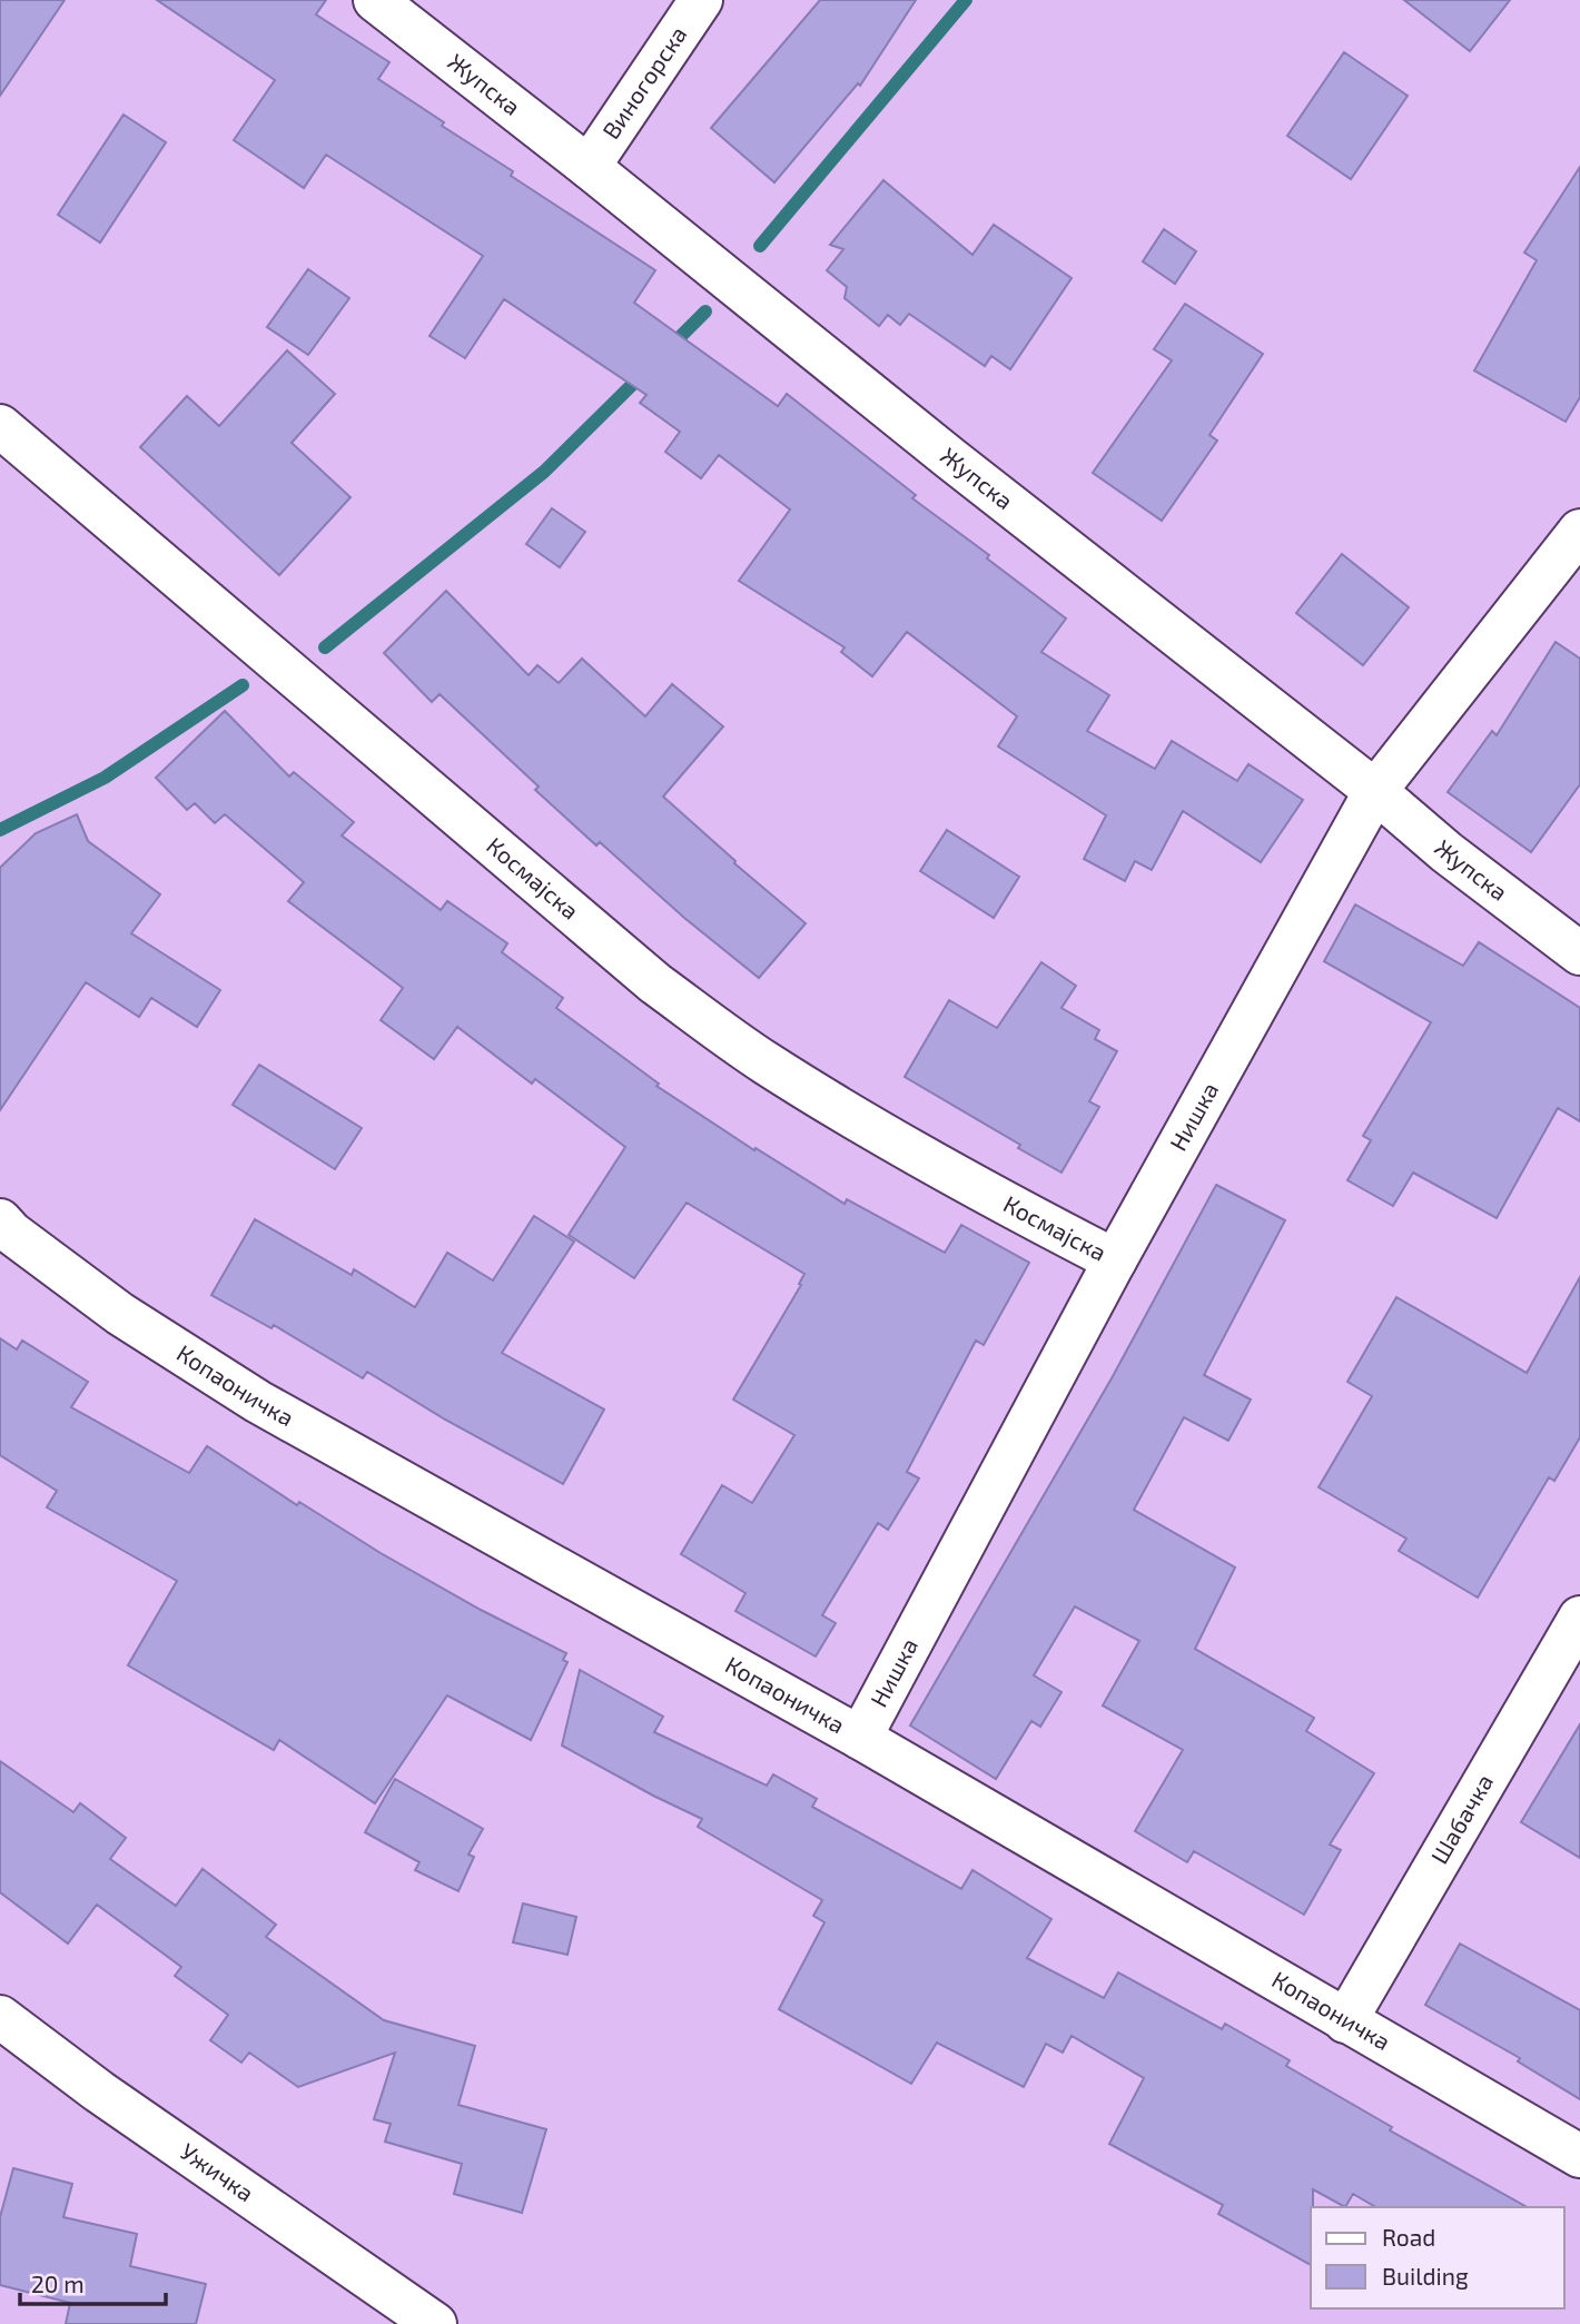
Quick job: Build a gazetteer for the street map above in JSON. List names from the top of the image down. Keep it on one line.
{"streets":{"street":["Виногорска","Жупска","Космајска","Нишка","Копаоничка","Шабачка","Ужичка"]},"crossings":[["Виногорска","Жупска"],["Жупска","Нишка"],["Космајска","Нишка"],["Нишка","Копаоничка"],["Копаоничка","Шабачка"]],"legend":["Road","Building"],"scale_bar":"20 m"}
